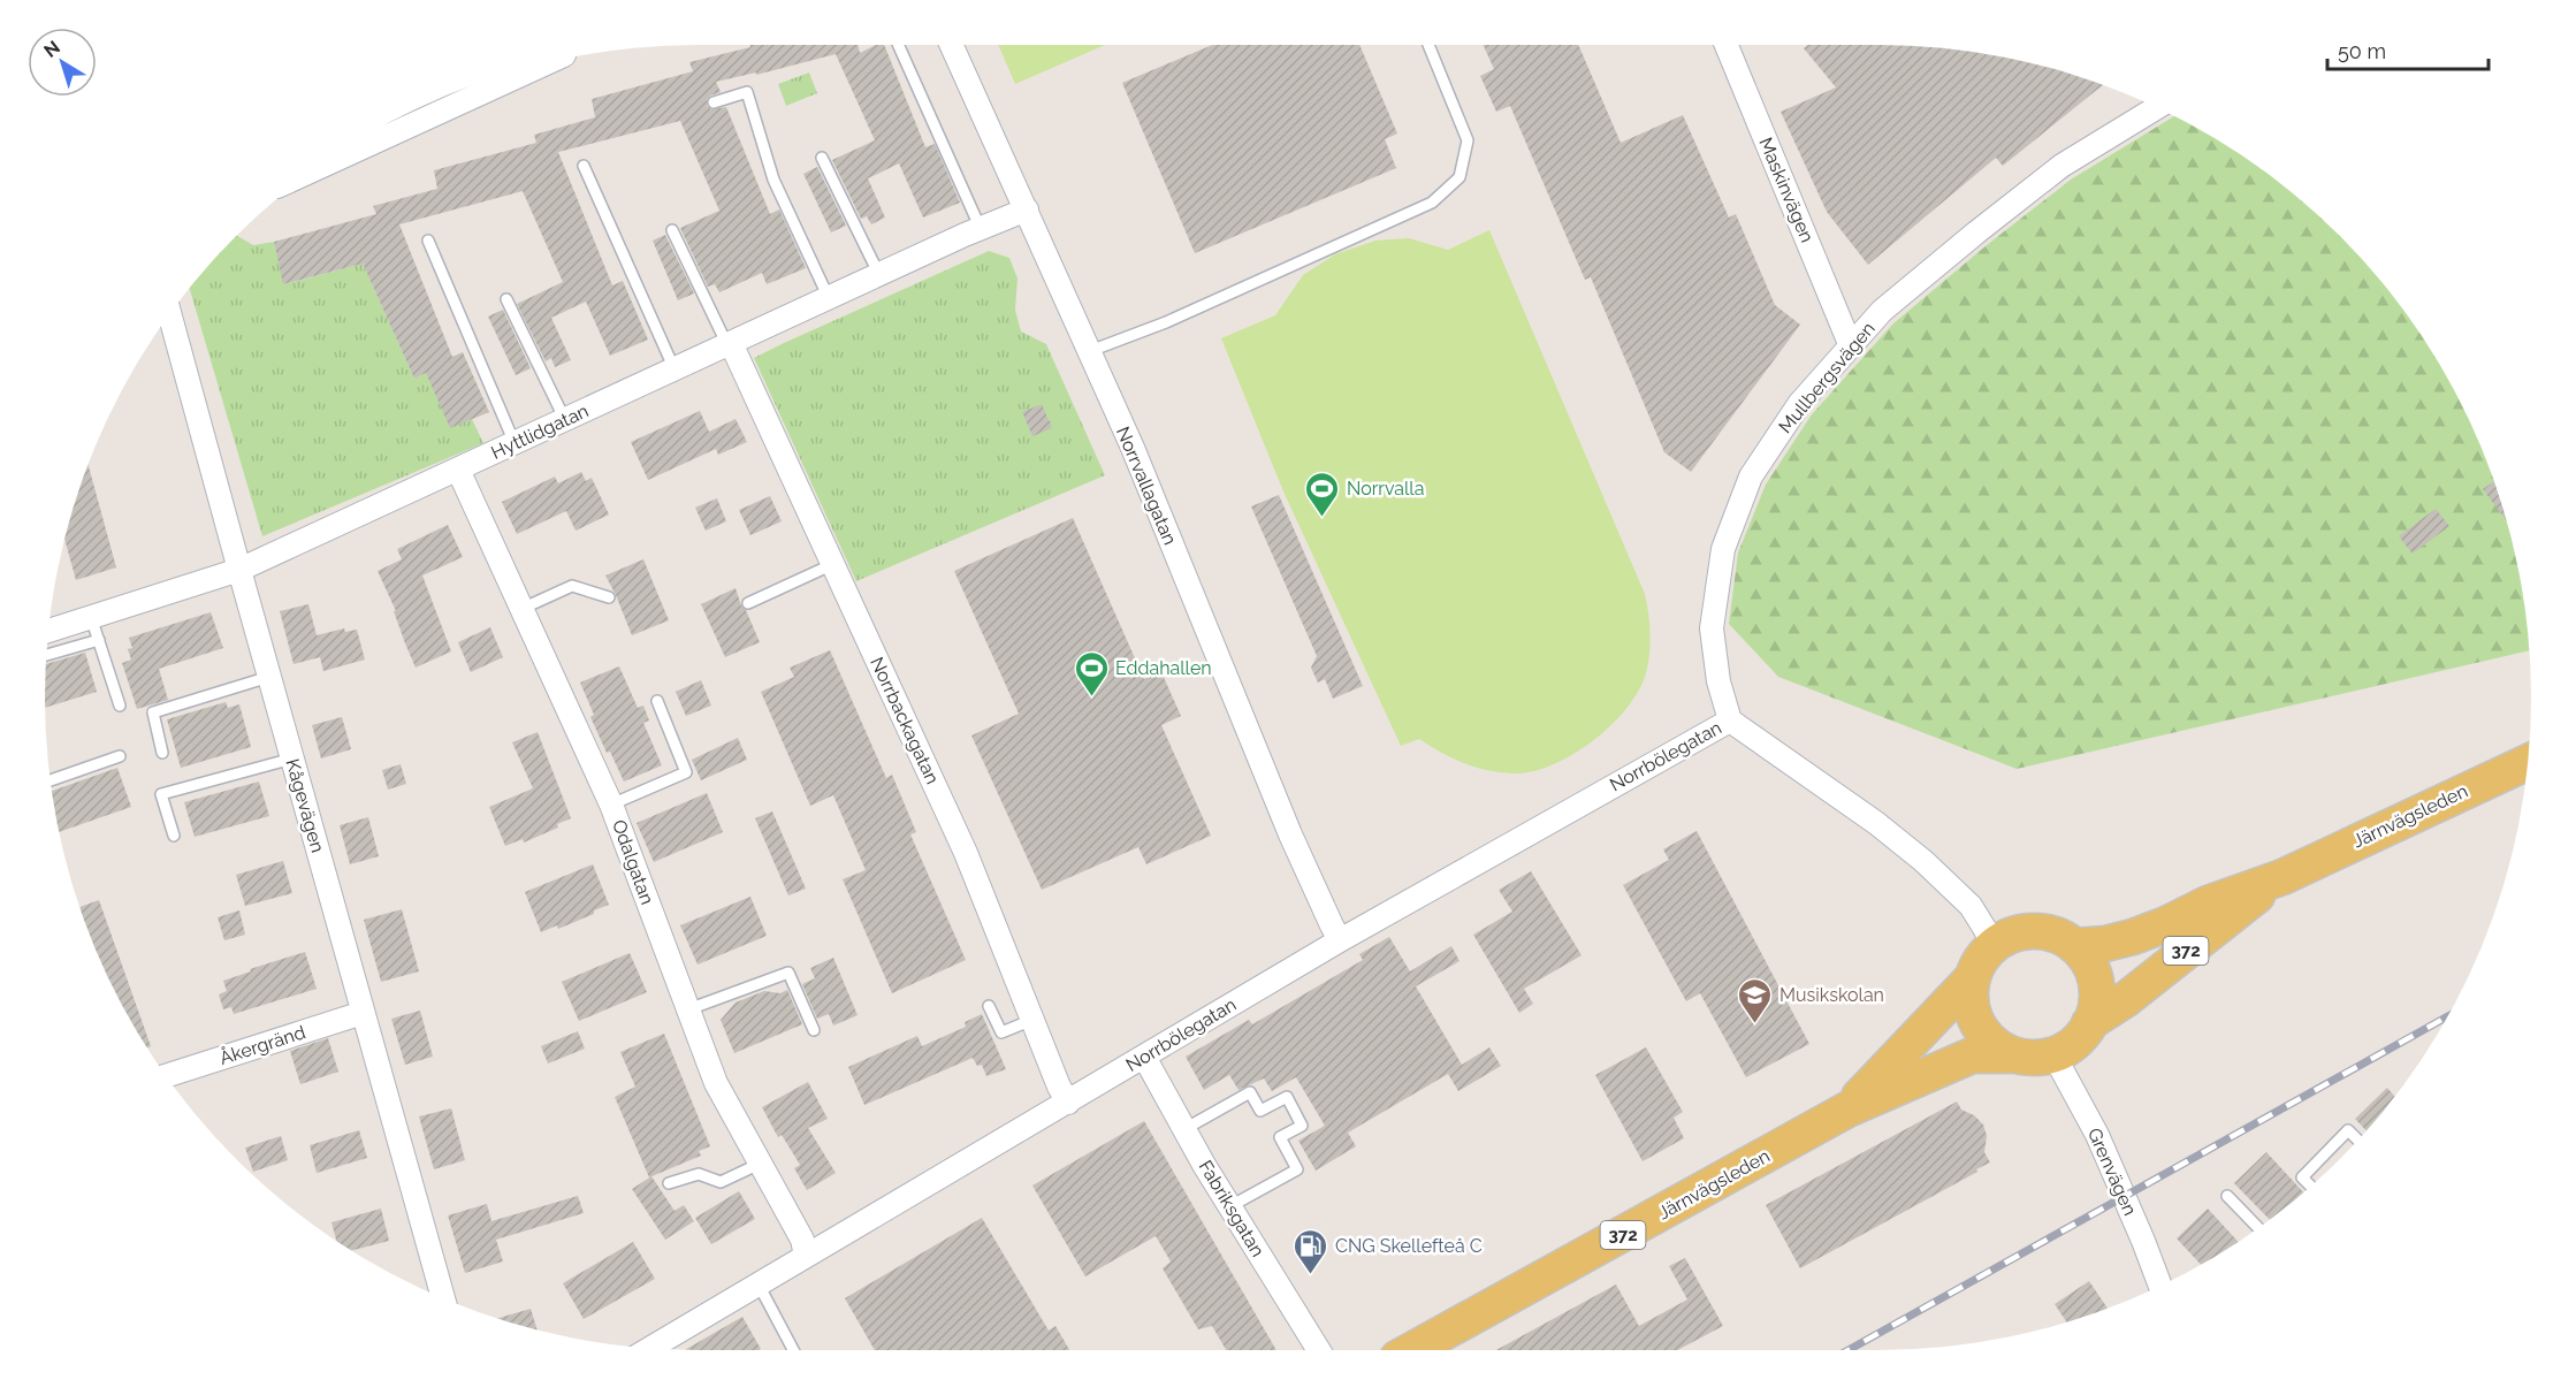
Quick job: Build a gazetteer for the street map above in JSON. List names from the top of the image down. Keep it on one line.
{"streets":{"main road":["Järnvägsleden","372"],"street":["Maskinvägen","Mullbergsvägen","Hyttlidgatan","Norrvallagatan","Norrbackagatan","Norrbölegatan","Kågevägen","Odalgatan","Åkergränd","Grenvägen","Fabriksgatan"]},"crossings":[["Maskinvägen","Mullbergsvägen"],["Mullbergsvägen","Norrbölegatan"],["Hyttlidgatan","Norrvallagatan"],["Hyttlidgatan","Norrbackagatan"],["Hyttlidgatan","Kågevägen"],["Hyttlidgatan","Odalgatan"],["Norrvallagatan","Norrbölegatan"],["Norrbackagatan","Norrbölegatan"],["Norrbölegatan","Odalgatan"],["Norrbölegatan","Fabriksgatan"],["Kågevägen","Åkergränd"],["Järnvägsleden","372"],["Järnvägsleden","Grenvägen"],["372","Grenvägen"]],"places":{"sports":["Norrvalla","Eddahallen"],"school or university":["Musikskolan"],"fuel station":["CNG Skellefteå C"]},"scale_bar":"50 m","north":"top left"}
